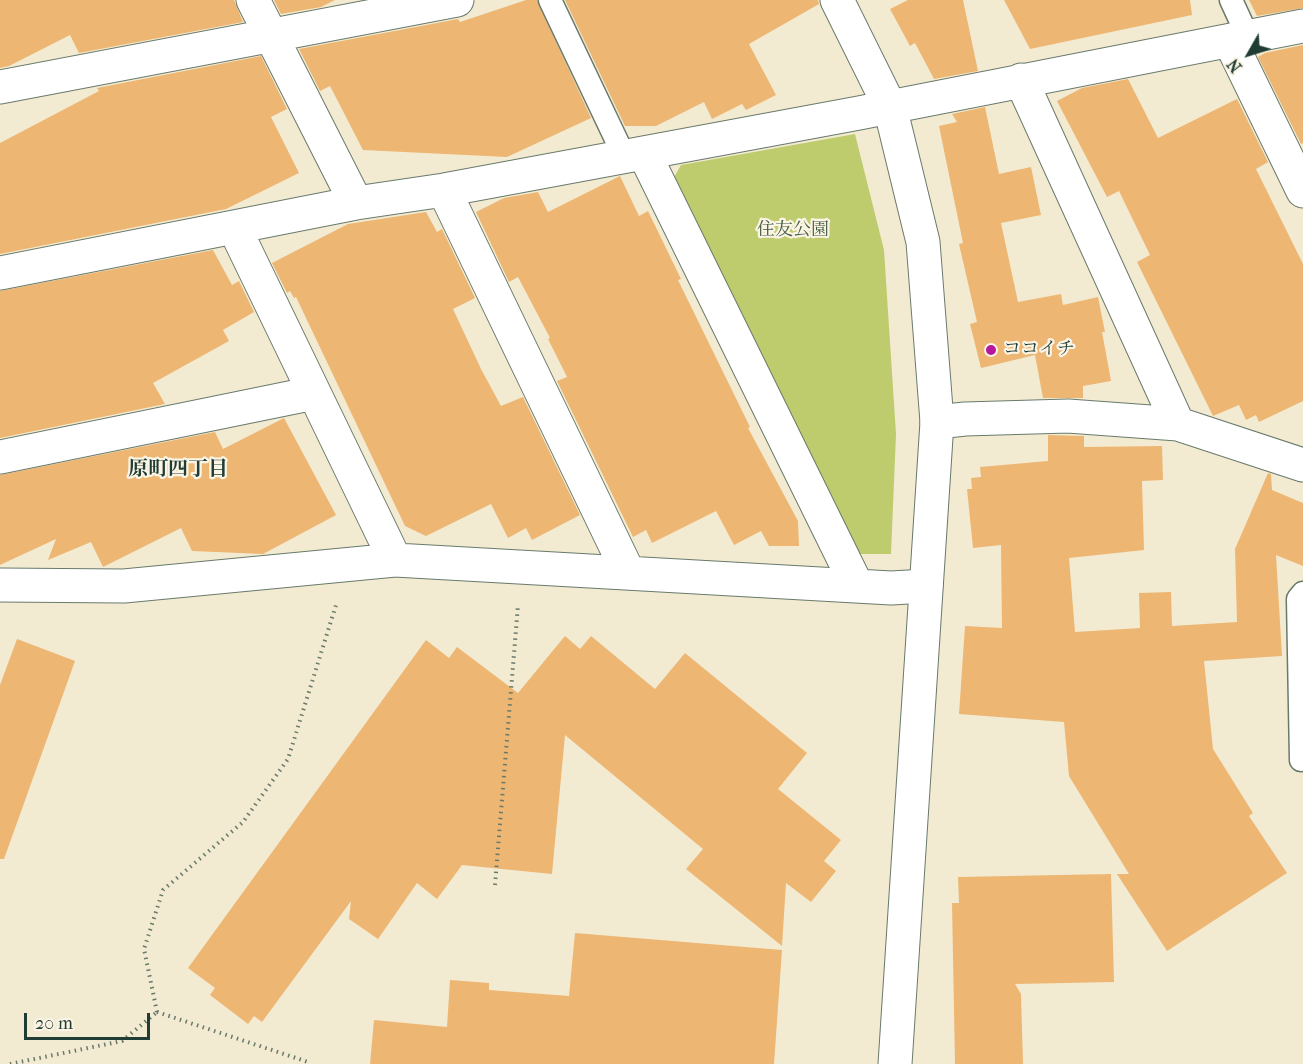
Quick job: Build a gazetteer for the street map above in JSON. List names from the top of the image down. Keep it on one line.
{"districts":["原町四丁目"],"parks":["住友公園"],"places":["ココイチ"],"scale_bar":"20 m","north":"bottom left"}
